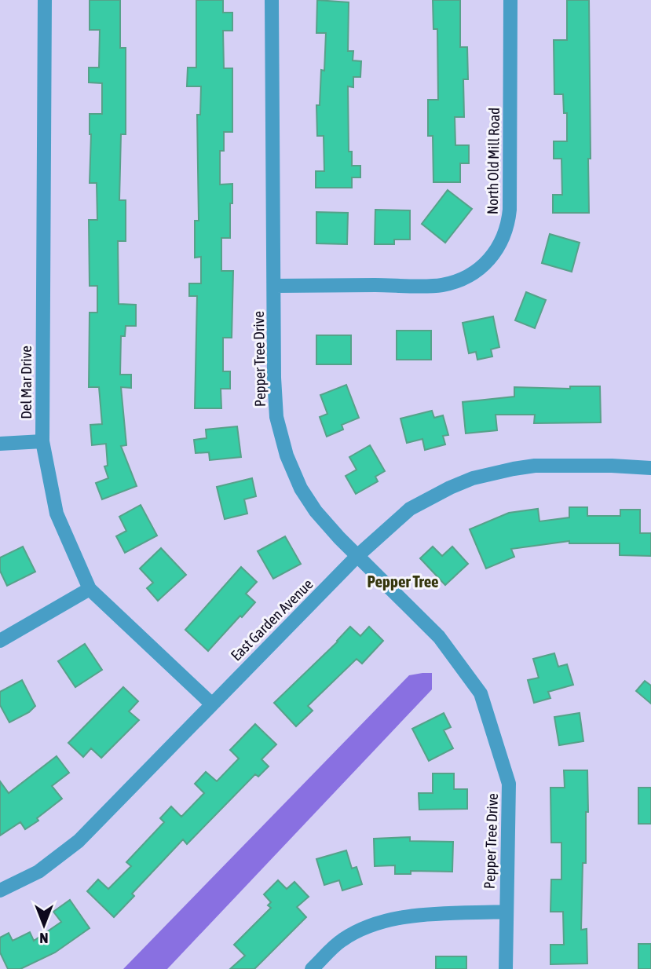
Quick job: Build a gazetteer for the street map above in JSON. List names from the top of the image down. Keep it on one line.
{"streets":{"street":["North Old Mill Road","Pepper Tree Drive","Del Mar Drive","East Garden Avenue"]},"crossings":[["North Old Mill Road","Pepper Tree Drive"],["Pepper Tree Drive","East Garden Avenue"],["Del Mar Drive","East Garden Avenue"]],"districts":["Pepper Tree"],"north":"bottom"}
